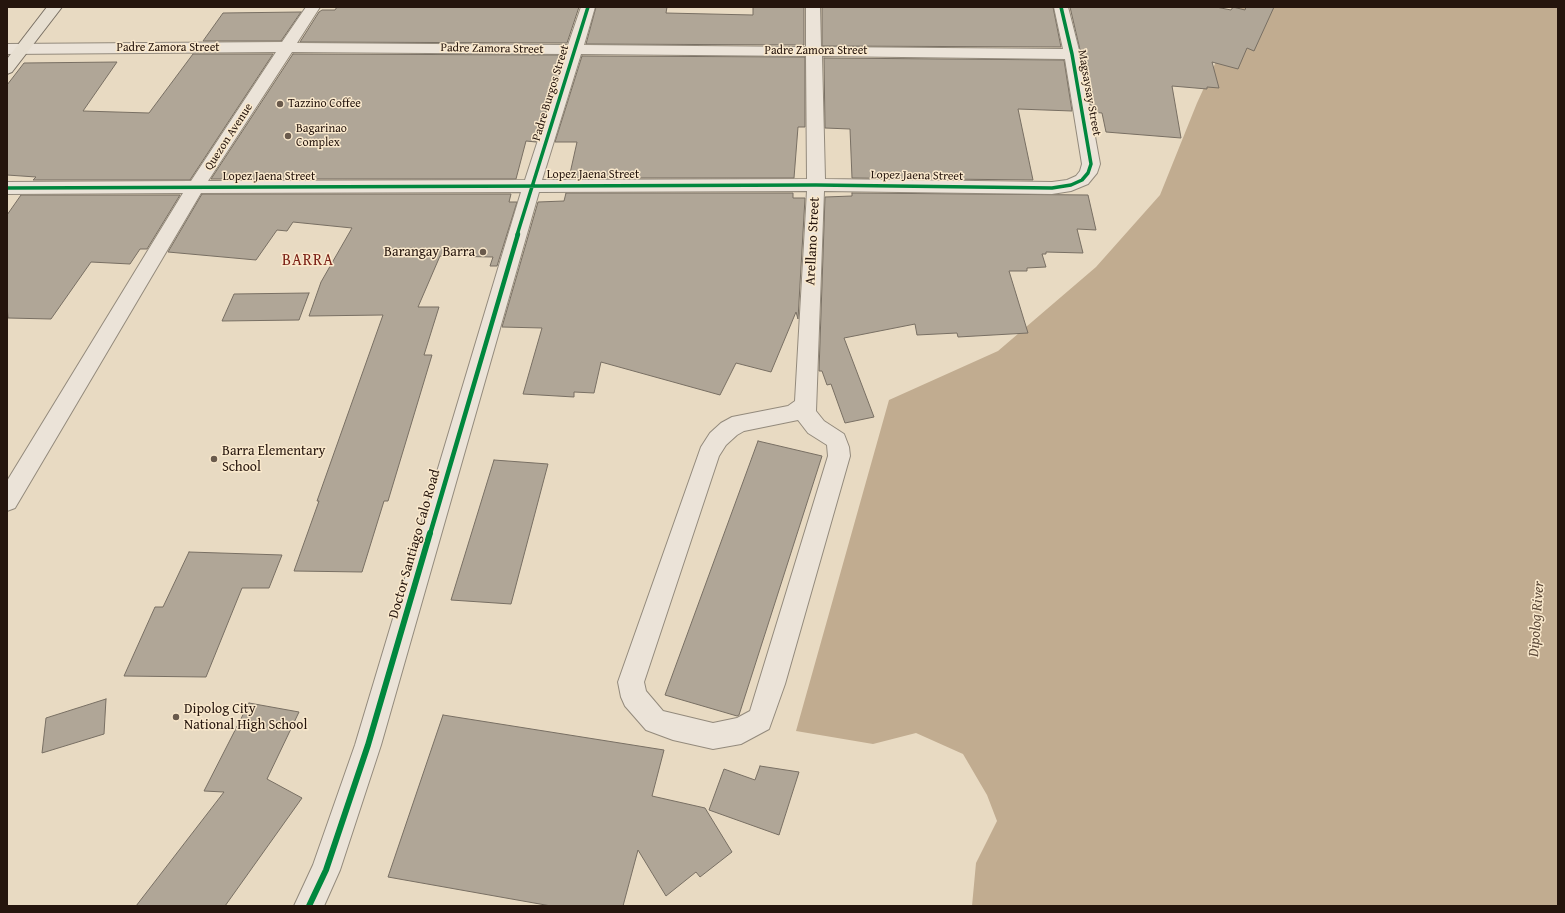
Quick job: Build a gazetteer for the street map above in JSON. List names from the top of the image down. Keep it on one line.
{"streets":{"street":["Padre Zamora Street","Padre Burgos Street","Magsaysay Street","Quezon Avenue","Lopez Jaena Street","Arellano Street","Doctor Santiago Calo Road"]},"crossings":[["Padre Zamora Street","Padre Burgos Street"],["Padre Zamora Street","Magsaysay Street"],["Padre Zamora Street","Quezon Avenue"],["Padre Zamora Street","Arellano Street"],["Padre Burgos Street","Lopez Jaena Street"],["Padre Burgos Street","Doctor Santiago Calo Road"],["Magsaysay Street","Lopez Jaena Street"],["Quezon Avenue","Lopez Jaena Street"],["Lopez Jaena Street","Arellano Street"],["Lopez Jaena Street","Doctor Santiago Calo Road"]],"districts":["BARRA"],"water":["Dipolog River"],"places":["Tazzino Coffee","Bagarinao Complex","Barangay Barra","Barra Elementary School","Dipolog City National High School"]}
